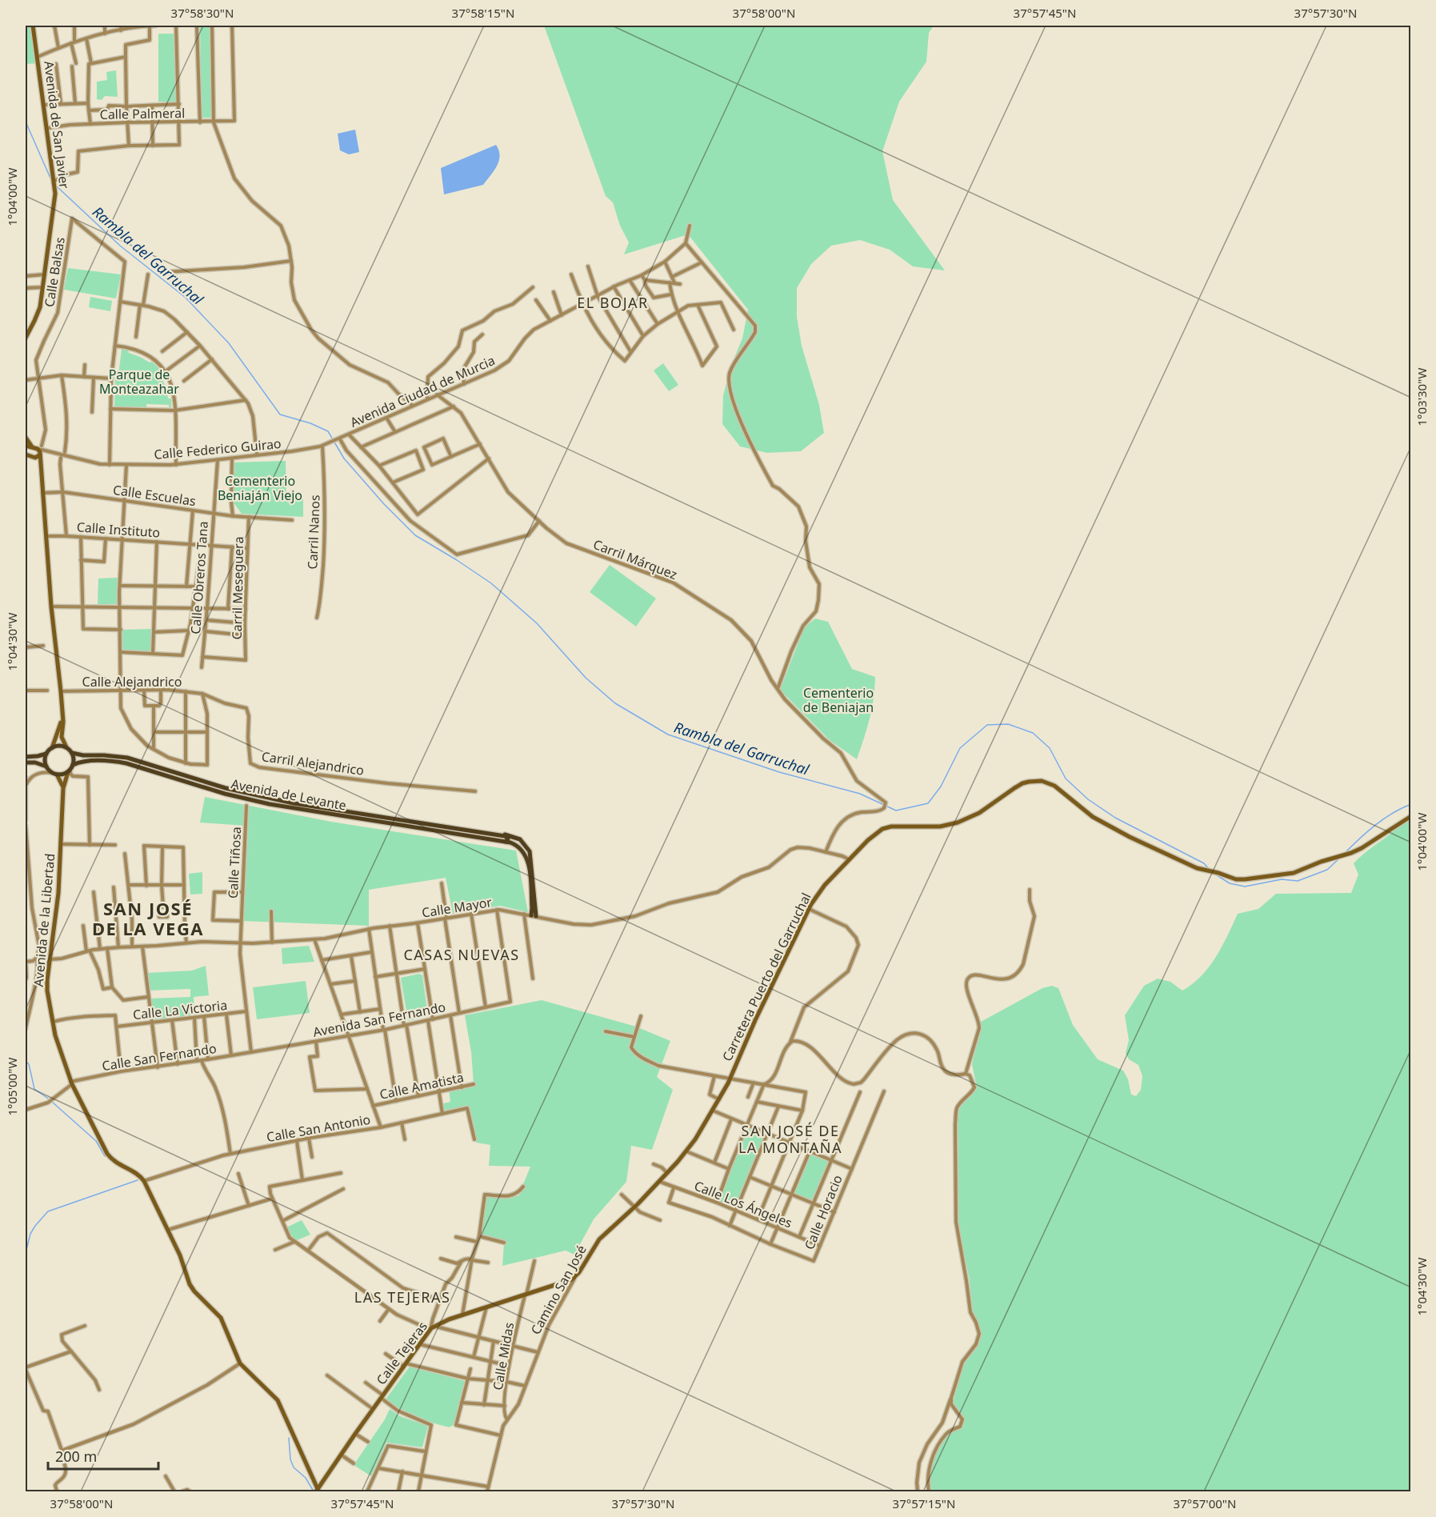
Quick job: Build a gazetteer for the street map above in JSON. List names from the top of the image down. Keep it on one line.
{"streets":{"main road":["Avenida de San Javier","Avenida de Levante","Avenida de la Libertad","Carretera Puerto del Garruchal","Camino San José","Calle Tejeras"],"street":["Calle Palmeral","Calle Balsas","Avenida Ciudad de Murcia","Calle Federico Guirao","Calle Escuelas","Calle Instituto","Carril Nanos","Carril Márquez","Calle Obreros Tana","Carril Meseguera","Calle Alejandrico","Carril Alejandrico","Calle Tiñosa","Calle Mayor","Calle La Victoria","Avenida San Fernando","Calle San Fernando","Calle Amatista","Calle San Antonio","Calle Los Ángeles","Calle Horacio","Calle Midas"]},"crossings":[["Calle Palmeral","Avenida de San Javier"],["Avenida Ciudad de Murcia","Calle Federico Guirao"],["Avenida Ciudad de Murcia","Carril Márquez"],["Calle Federico Guirao","Carril Nanos"],["Calle Federico Guirao","Calle Obreros Tana"],["Calle Escuelas","Calle Obreros Tana"],["Calle Escuelas","Carril Meseguera"],["Calle Instituto","Calle Obreros Tana"],["Calle Instituto","Carril Meseguera"],["Carril Márquez","Calle Mayor"],["Calle Obreros Tana","Carril Meseguera"],["Calle Alejandrico","Carril Alejandrico"],["Avenida de Levante","Calle Mayor"],["Avenida de Levante","Avenida de la Libertad"],["Calle Tiñosa","Calle Mayor"],["Calle Tiñosa","Calle La Victoria"],["Calle Tiñosa","Avenida San Fernando"],["Calle Tiñosa","Calle San Fernando"],["Calle Mayor","Avenida de la Libertad"],["Calle Mayor","Carretera Puerto del Garruchal"],["Calle Mayor","Avenida San Fernando"],["Avenida de la Libertad","Calle San Fernando"],["Avenida de la Libertad","Calle San Antonio"],["Avenida de la Libertad","Calle Tejeras"],["Carretera Puerto del Garruchal","Camino San José"],["Avenida San Fernando","Calle San Fernando"],["Calle Los Ángeles","Calle Horacio"],["Calle Los Ángeles","Camino San José"],["Camino San José","Calle Tejeras"],["Camino San José","Calle Midas"],["Calle Tejeras","Calle Midas"]],"districts":["EL BOJAR","SAN JOSÉ DE LA VEGA","CASAS NUEVAS","SAN JOSÉ DE LA MONTAÑA","LAS TEJERAS"],"water":["Rambla del Garruchal"],"parks":["Parque de Monteazahar","Cementerio Beniaján Viejo","Cementerio de Beniajan"],"scale_bar":"200 m","coordinates":["37°58'30\"N","37°58'15\"N","37°58'00\"N","37°57'45\"N","37°57'30\"N","1°04'00\"W","1°03'30\"W","1°04'30\"W","1°05'00\"W","37°57'15\"N","37°57'00\"N"]}
